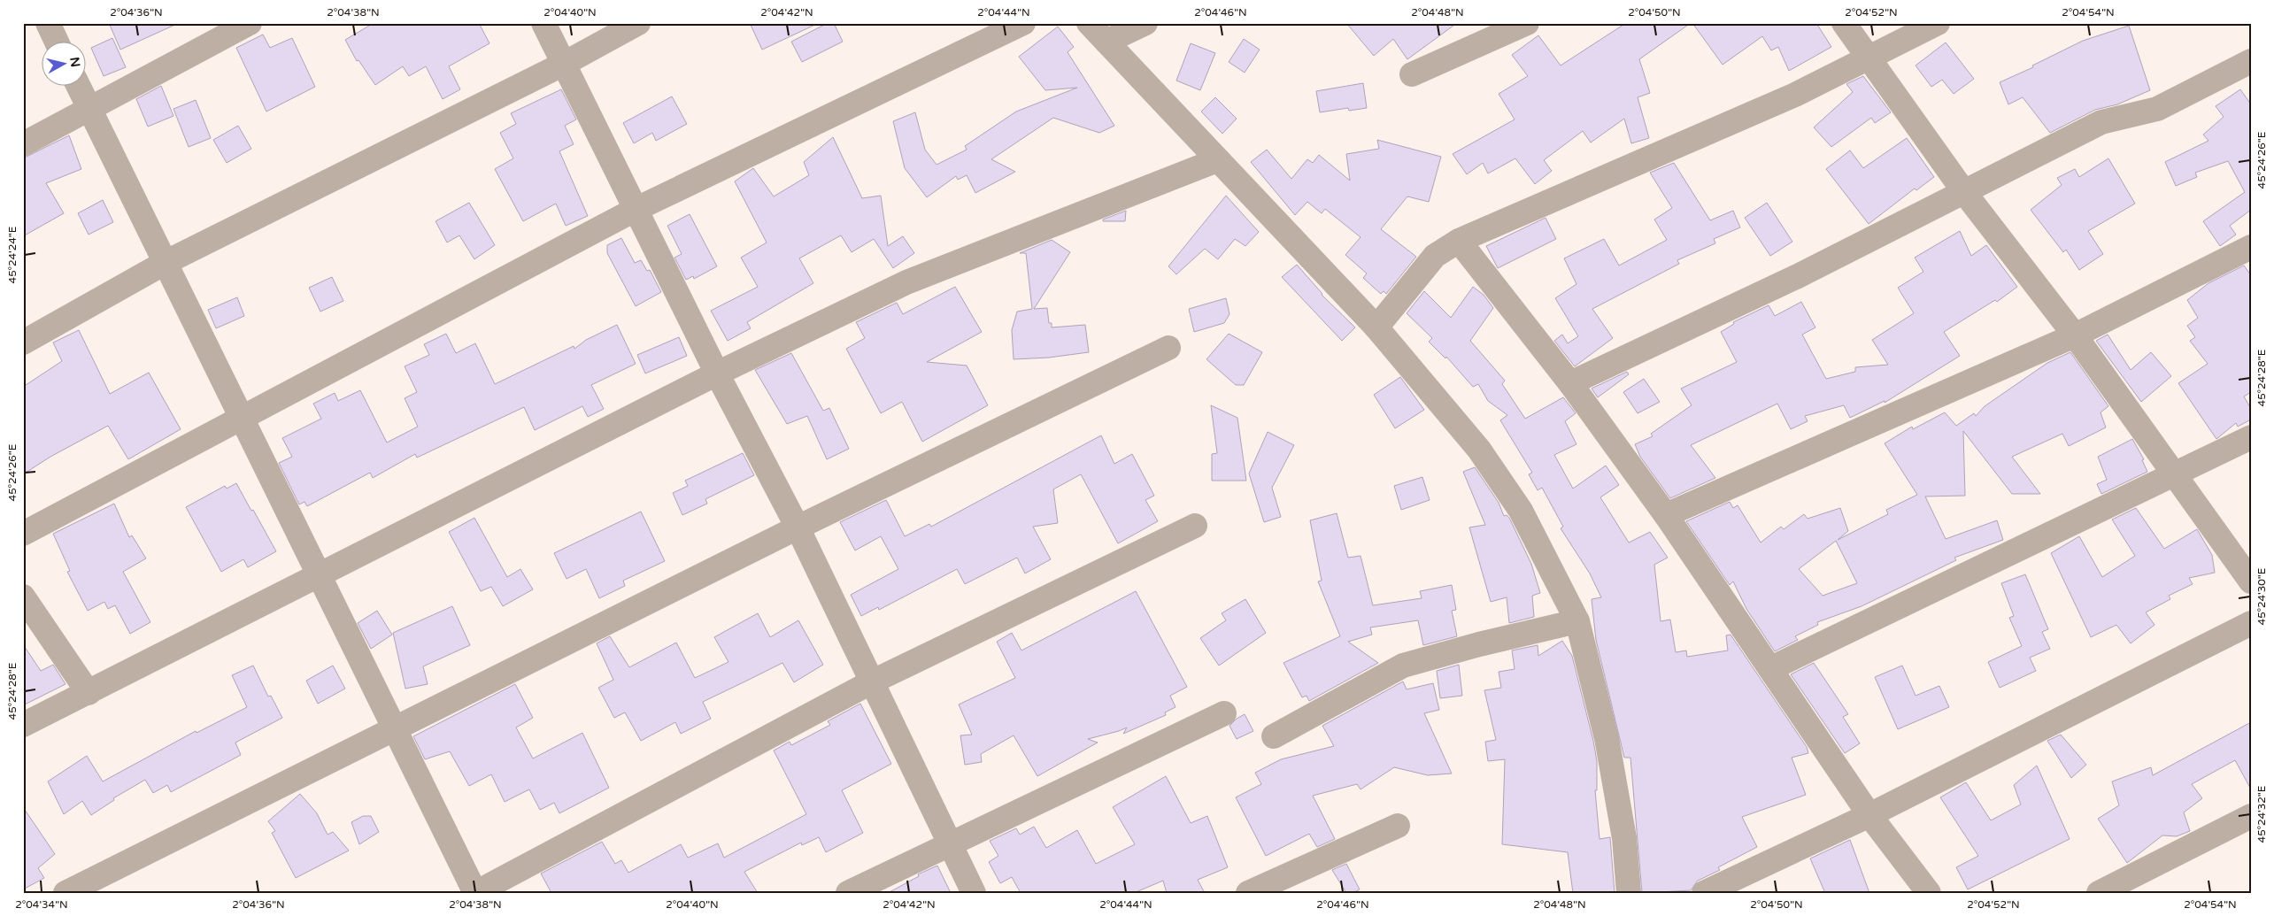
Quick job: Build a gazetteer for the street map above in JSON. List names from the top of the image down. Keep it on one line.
{"north":"right","coordinates":["2°04'36\"N","2°04'38\"N","2°04'40\"N","2°04'42\"N","2°04'44\"N","2°04'46\"N","2°04'48\"N","2°04'50\"N","2°04'52\"N","2°04'54\"N","45°24'26\"E","45°24'24\"E","45°24'28\"E","45°24'30\"E","45°24'32\"E","2°04'34\"N"]}
